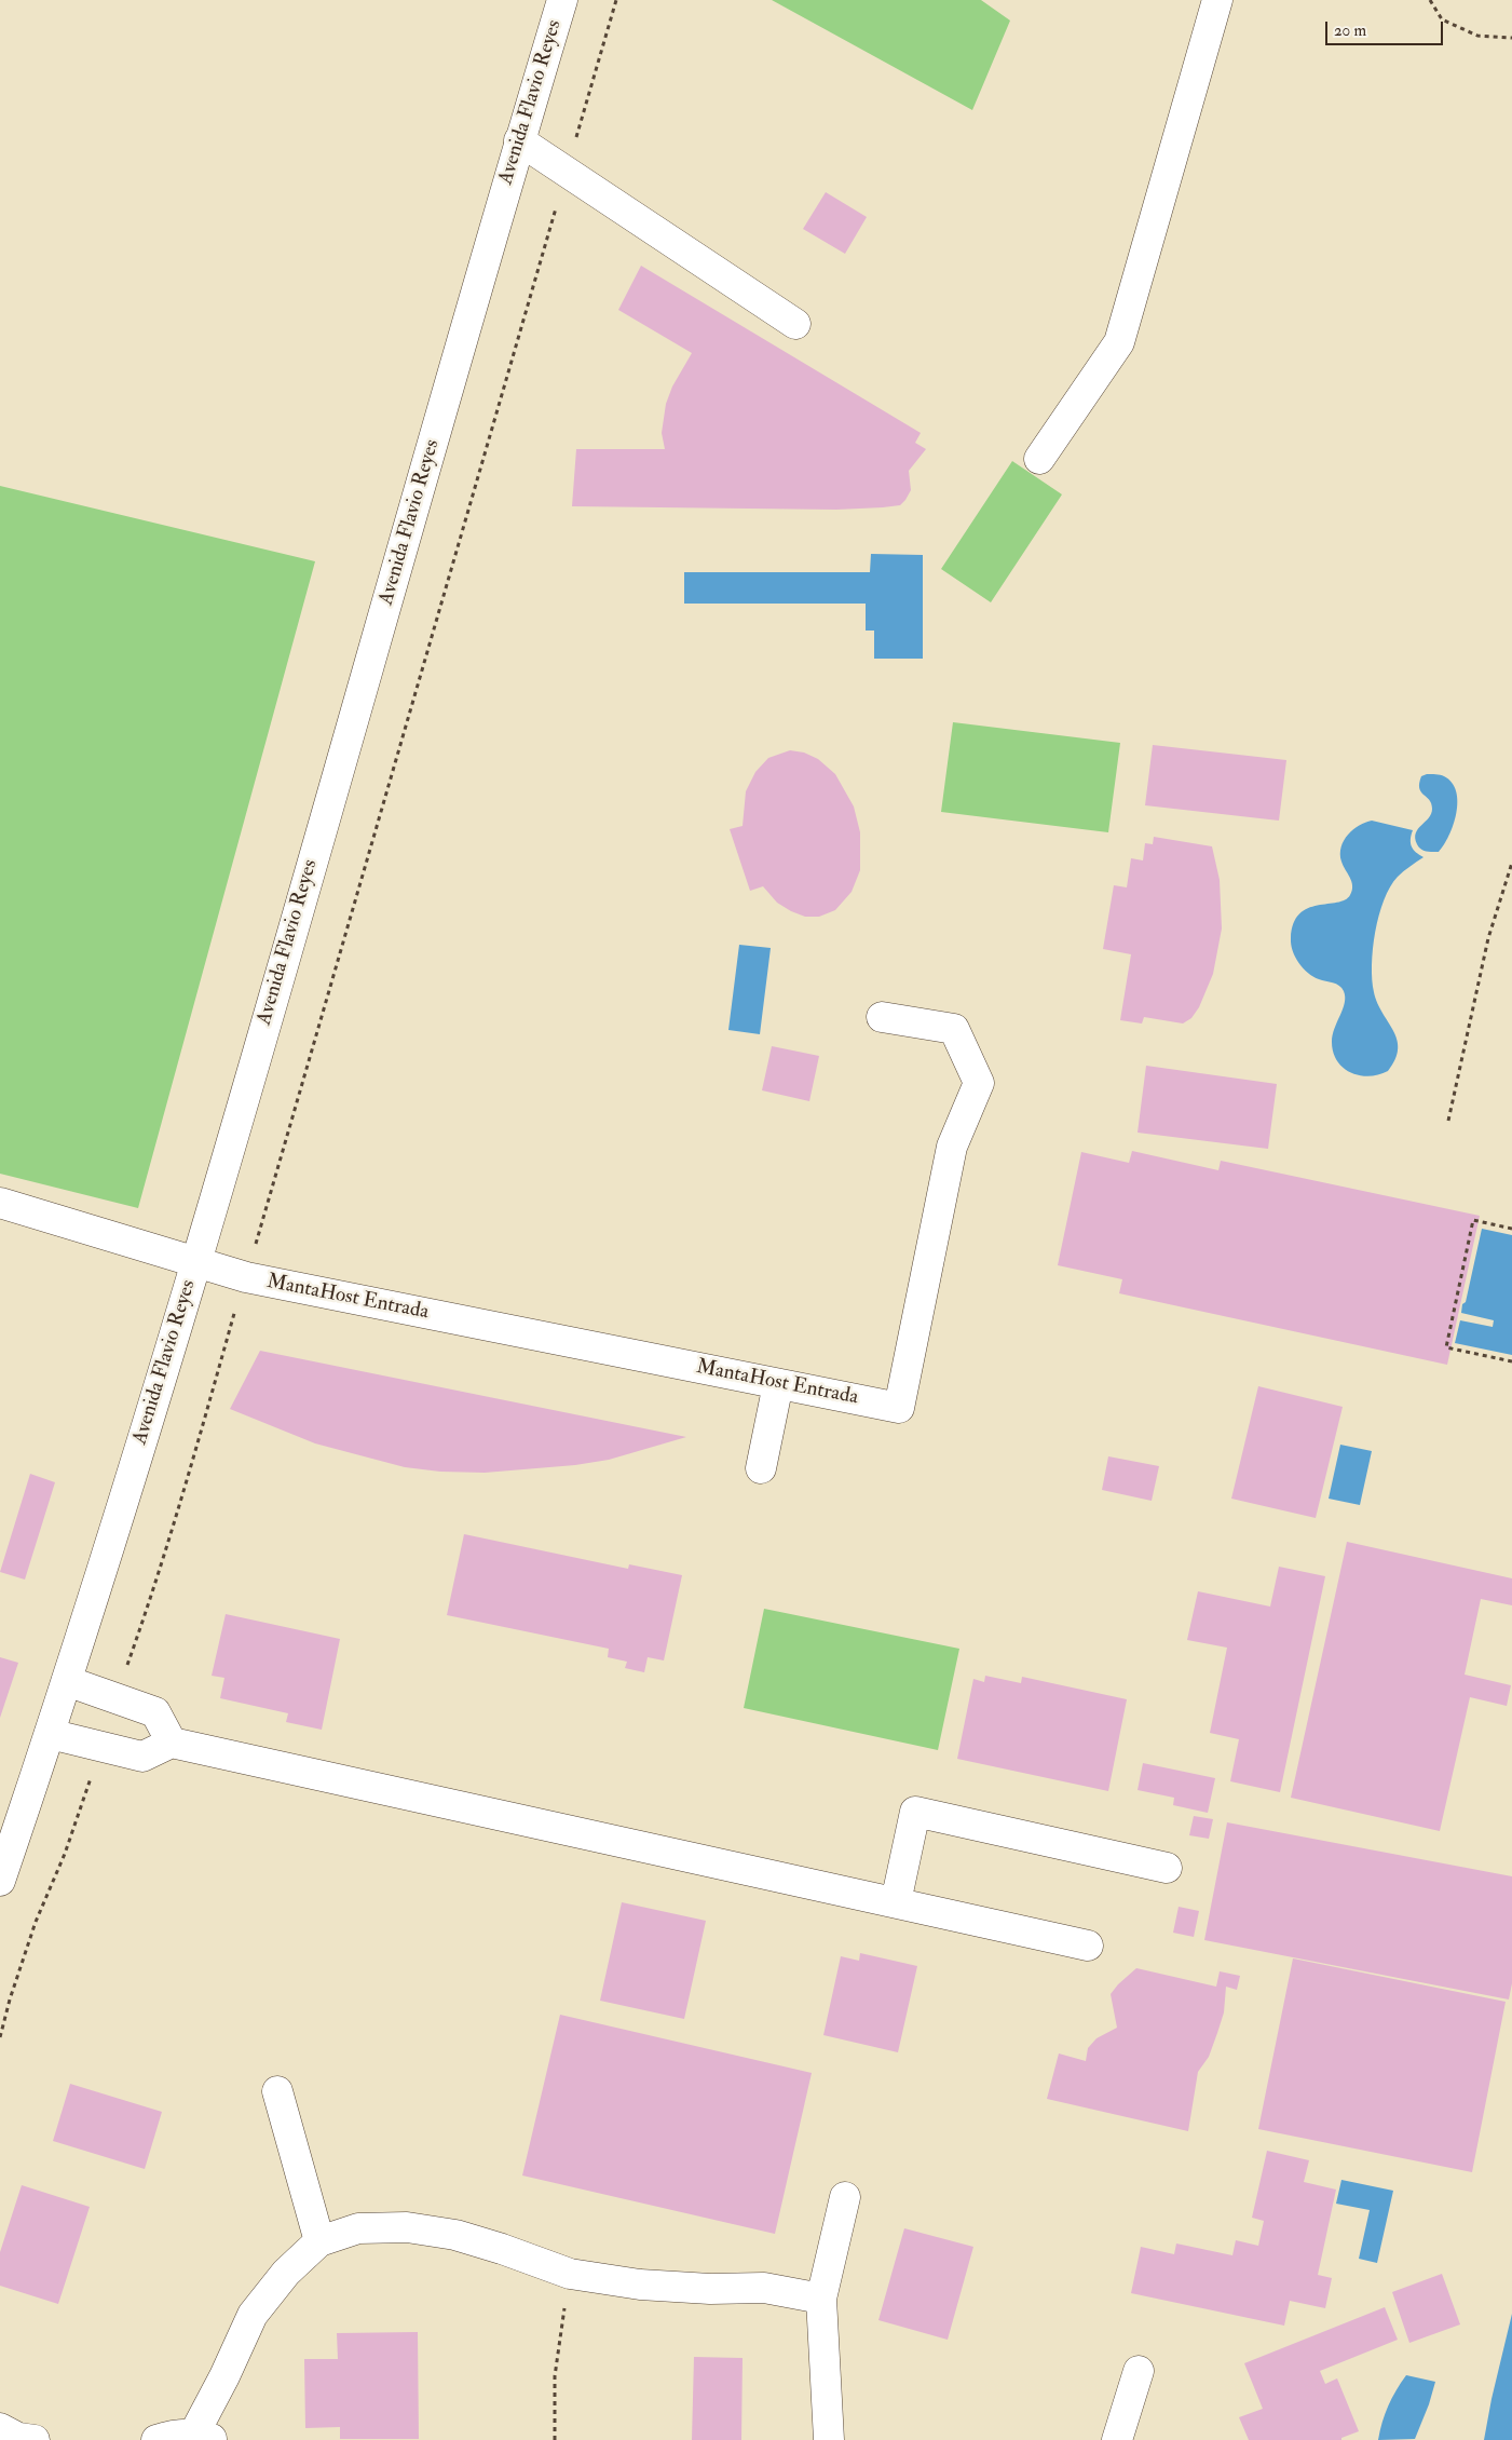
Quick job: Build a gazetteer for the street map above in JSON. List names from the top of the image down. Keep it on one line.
{"streets":{"street":["Avenida Flavio Reyes","MantaHost Entrada"]},"crossings":[["Avenida Flavio Reyes","MantaHost Entrada"]],"scale_bar":"20 m"}
